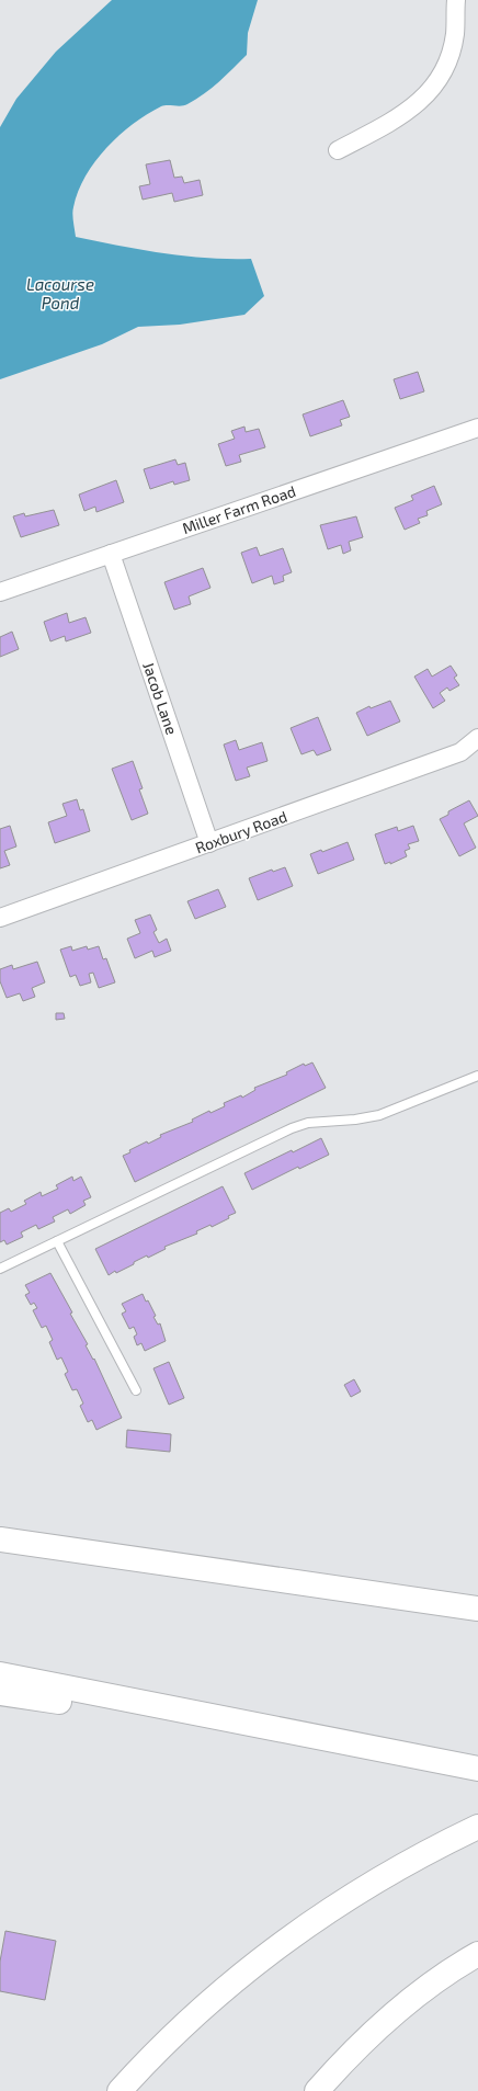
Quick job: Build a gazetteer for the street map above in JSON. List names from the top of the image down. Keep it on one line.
{"streets":{"street":["Miller Farm Road","Jacob Lane","Roxbury Road"]},"crossings":[["Miller Farm Road","Jacob Lane"],["Jacob Lane","Roxbury Road"]],"water":["Lacourse Pond"]}
